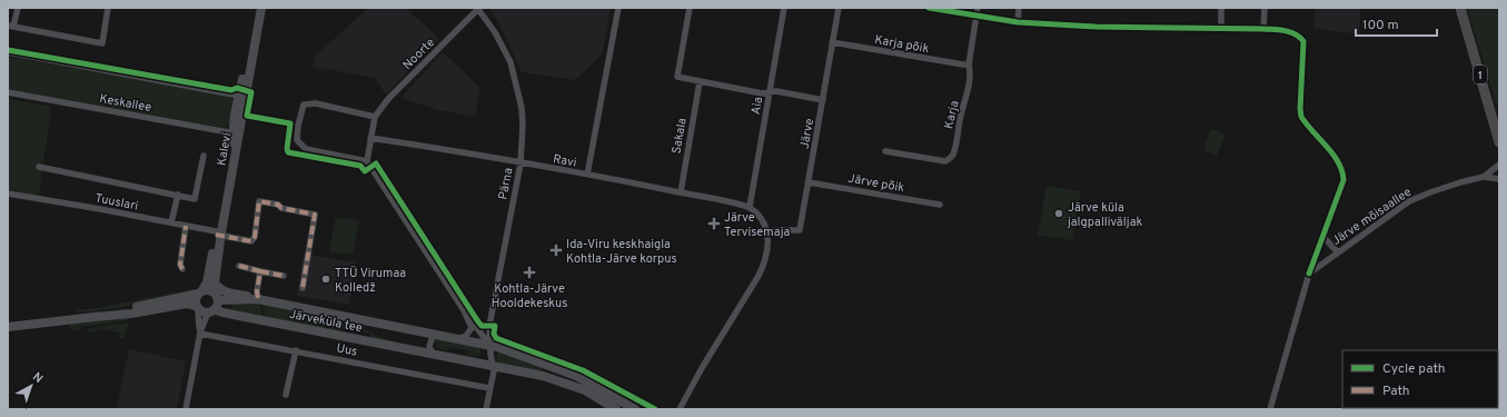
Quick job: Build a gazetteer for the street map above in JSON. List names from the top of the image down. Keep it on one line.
{"streets":{"highway":["1"],"main road":["Kalevi","Järveküla tee"],"street":["Karja põik","Noorte","Keskallee","Aia","Karja","Järve","Sakala","Ravi","Järve põik","Pärna","Tuuslari","Järve mõisaallee","Uus"]},"crossings":[["Karja põik","Karja"],["Karja põik","Järve"],["Noorte","Pärna"],["Keskallee","Kalevi"],["Aia","Ravi"],["Järve","Järve põik"],["Sakala","Ravi"],["Kalevi","Tuuslari"],["Kalevi","Järveküla tee"],["Ravi","Pärna"],["Pärna","Järveküla tee"]],"places":{"other":["Järve küla jalgpalliväljak","TTÜ Virumaa Kolledž"],"health":["Järve Tervisemaja","Ida-Viru keskhaigla Kohtla-Järve korpus","Kohtla-Järve Hooldekeskus"]},"legend":["Cycle path","Path"],"scale_bar":"100 m","north":"top right"}
